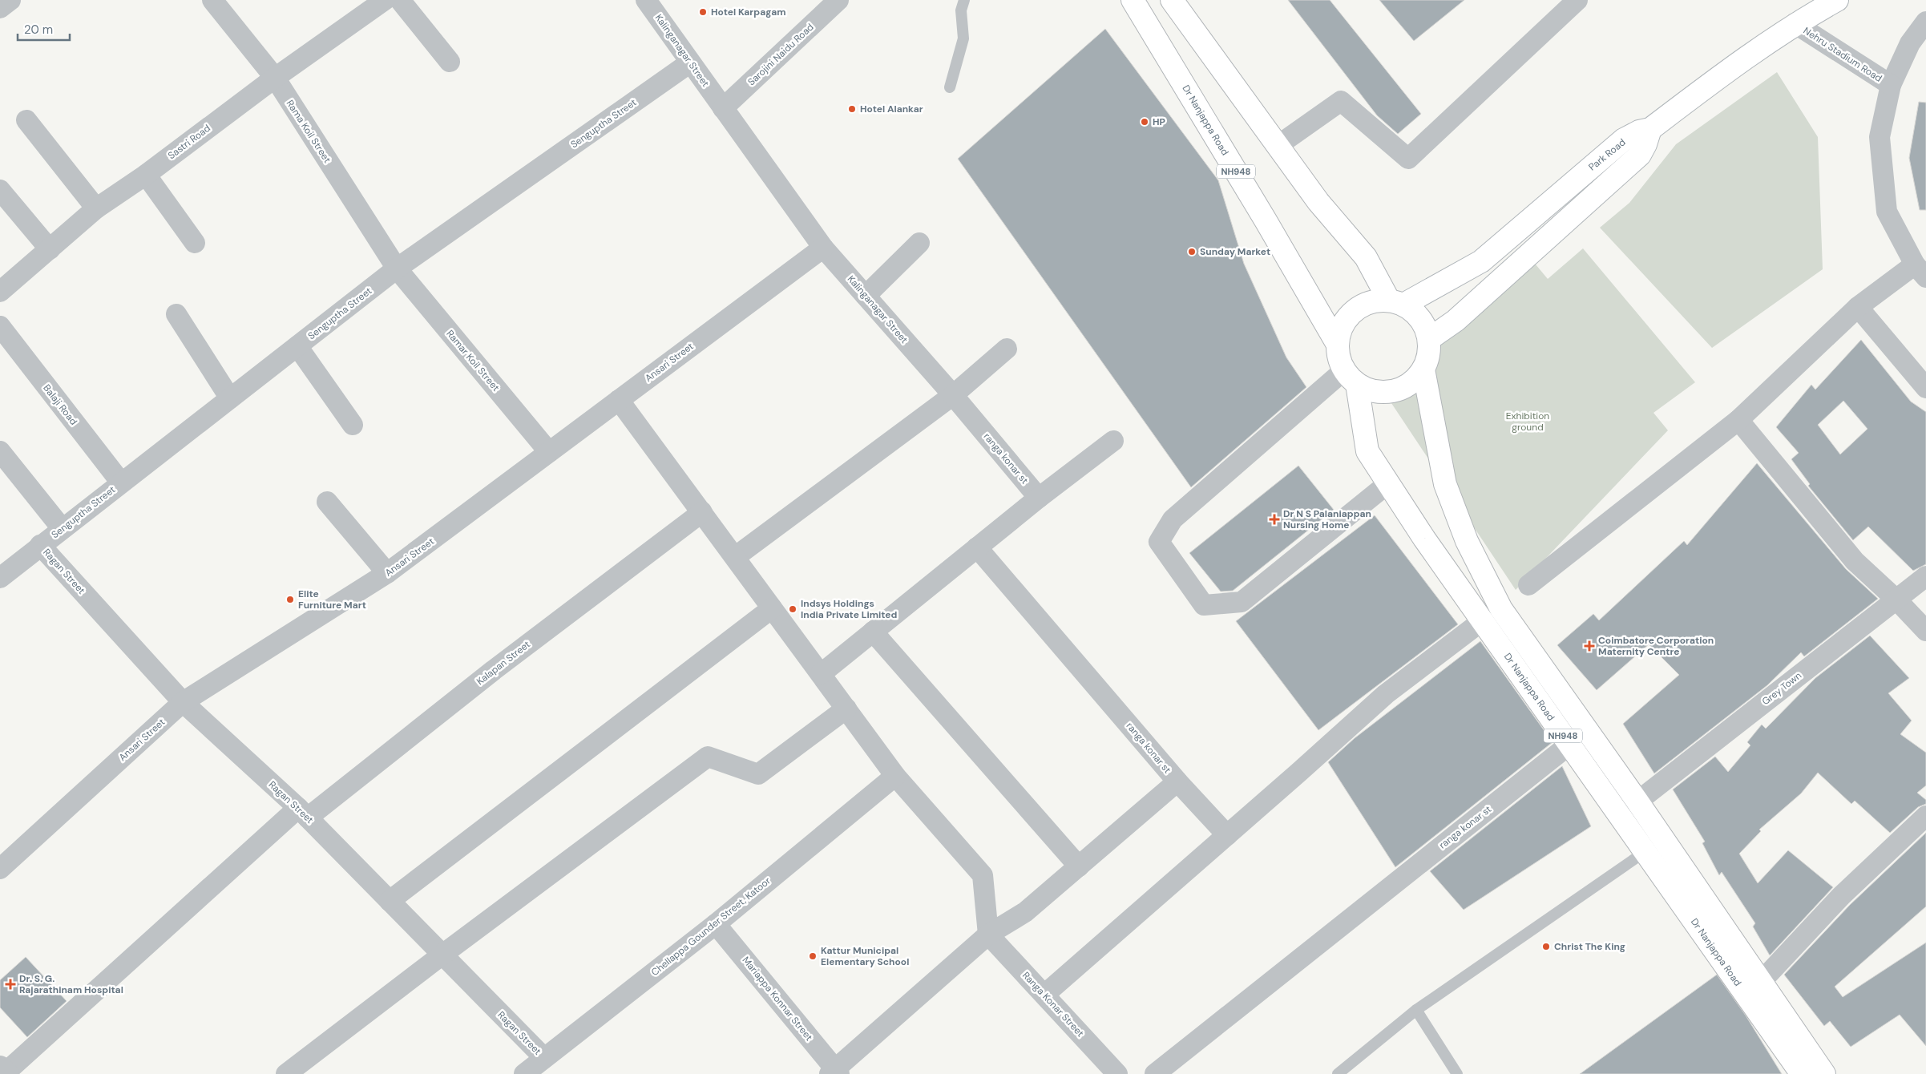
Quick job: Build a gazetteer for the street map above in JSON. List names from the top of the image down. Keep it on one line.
{"streets":{"main road":["Dr Nanjappa Road","Park Road","NH948"],"street":["Kalinganagar Street","Sarojini Naidu Road","Nehru Stadium Road","Senguptha Street","Rama Koil Street","Sastri Road","Ramar Koil Street","Ansari Street","Balaji Road","ranga konar st","Ragan Street","Kalapan Street","Grey Town","Chellappa Gounder Street, Katoor","Mariappa Konnar Street","Ranga Konar Street"]},"crossings":[["Kalinganagar Street","Sarojini Naidu Road"],["Kalinganagar Street","Senguptha Street"],["Kalinganagar Street","Ansari Street"],["Kalinganagar Street","ranga konar st"],["Nehru Stadium Road","Park Road"],["Dr Nanjappa Road","Park Road"],["Dr Nanjappa Road","NH948"],["Dr Nanjappa Road","ranga konar st"],["Dr Nanjappa Road","Grey Town"],["Senguptha Street","Rama Koil Street"],["Senguptha Street","Ramar Koil Street"],["Senguptha Street","Balaji Road"],["Senguptha Street","Ragan Street"],["Rama Koil Street","Sastri Road"],["Rama Koil Street","Ramar Koil Street"],["Park Road","NH948"],["Ramar Koil Street","Ansari Street"],["Ansari Street","Ragan Street"],["ranga konar st","Mariappa Konnar Street"],["ranga konar st","Ranga Konar Street"],["Ragan Street","Kalapan Street"],["Ragan Street","Chellappa Gounder Street, Katoor"],["Chellappa Gounder Street, Katoor","Mariappa Konnar Street"]],"parks":["Exhibition ground"],"places":{"other":["Hotel Karpagam","Hotel Alankar","HP","Sunday Market","Elite Furniture Mart","Indsys Holdings India Private Limited","Christ The King","Kattur Municipal Elementary School"],"health":["Dr N S Palaniappan Nursing Home","Coimbatore Corporation Maternity Centre","Dr. S. G. Rajarathinam Hospital"]},"scale_bar":"20 m"}
